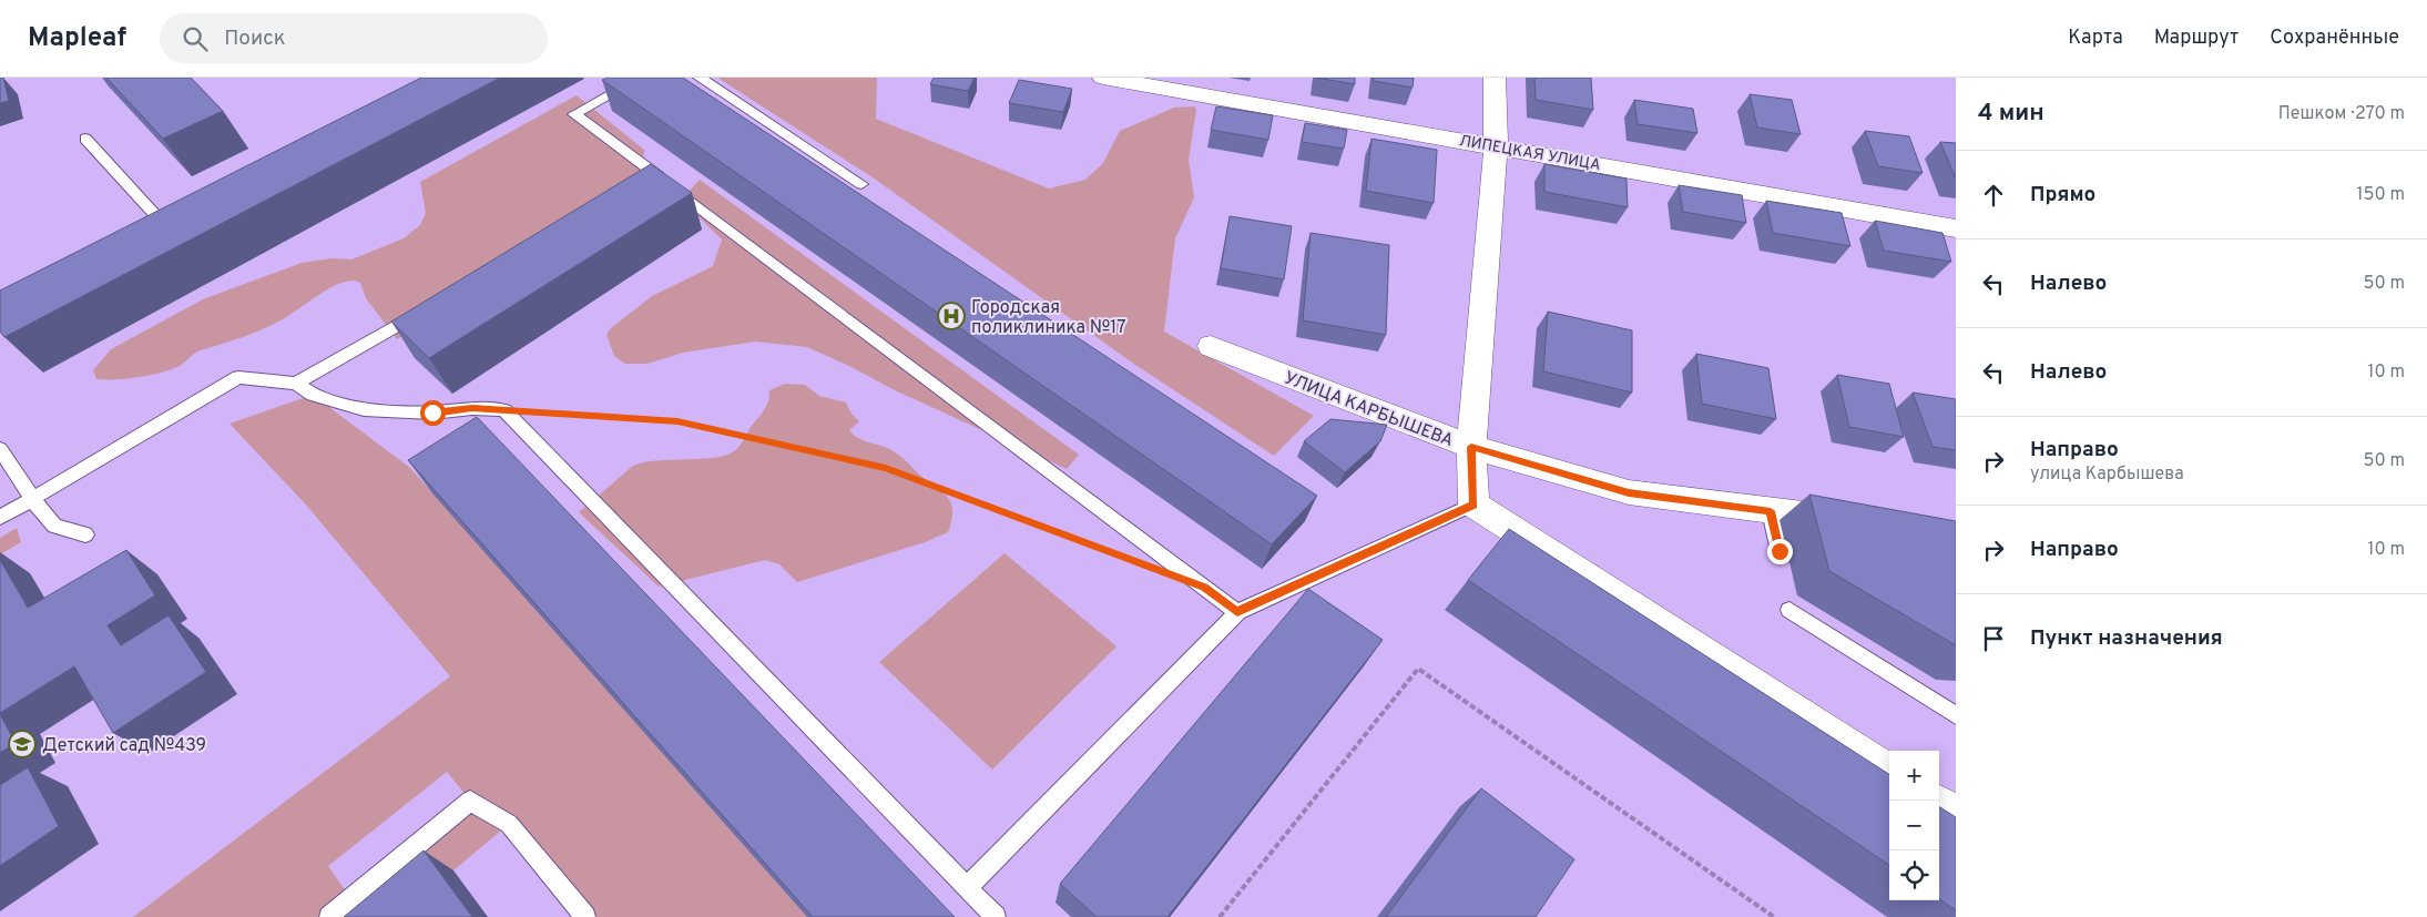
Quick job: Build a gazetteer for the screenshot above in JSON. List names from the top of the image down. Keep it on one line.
{"streets":{"street":["ЛИПЕЦКАЯ УЛИЦА","УЛИЦА КАРБЫШЕВА"]},"places":{"hospital":["Городская поликлиника №17"],"school or university":["Детский сад №439"]},"page":{"header":"Mapleaf","search":"Поиск","nav":["Карта","Маршрут","Сохранённые"],"heading":["4 мин","Пешком · 270 m"],"list":[["Прямо","150 m"],["Налево","50 m"],["Налево","10 m"],["Направо","улица Карбышева","50 m"],["Направо","10 m"],"Пункт назначения"],"map_buttons":["+","−"]}}
